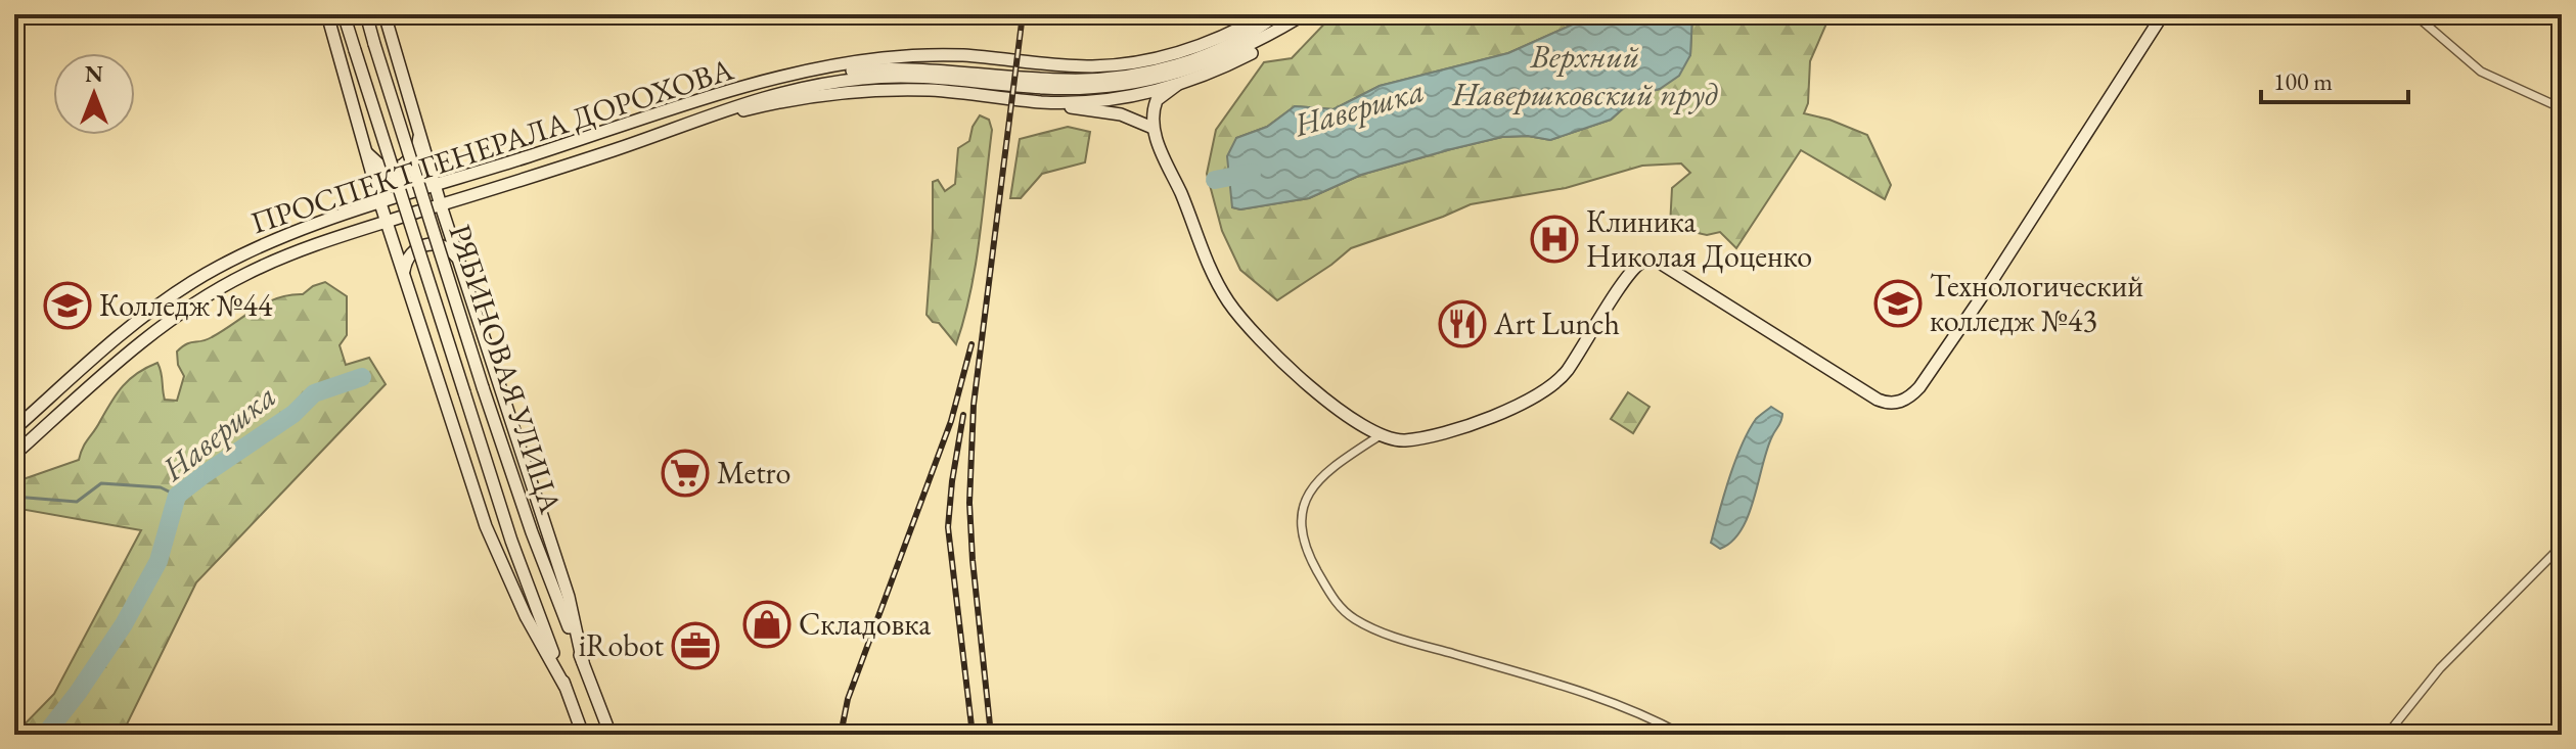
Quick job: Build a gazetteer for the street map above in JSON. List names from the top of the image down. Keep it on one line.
{"streets":{"main road":["ПРОСПЕКТ ГЕНЕРАЛА ДОРОХОВА","РЯБИНОВАЯ УЛИЦА"]},"water":["Верхний Навершковский пруд","Навершка"],"places":{"hospital":["Клиника Николая Доценко"],"school or university":["Технологический колледж №43","Колледж №44"],"restaurant":["Art Lunch"],"supermarket":["Metro"],"shop":["Складовка"],"office":["iRobot"]},"scale_bar":"100 m","north":"top"}
